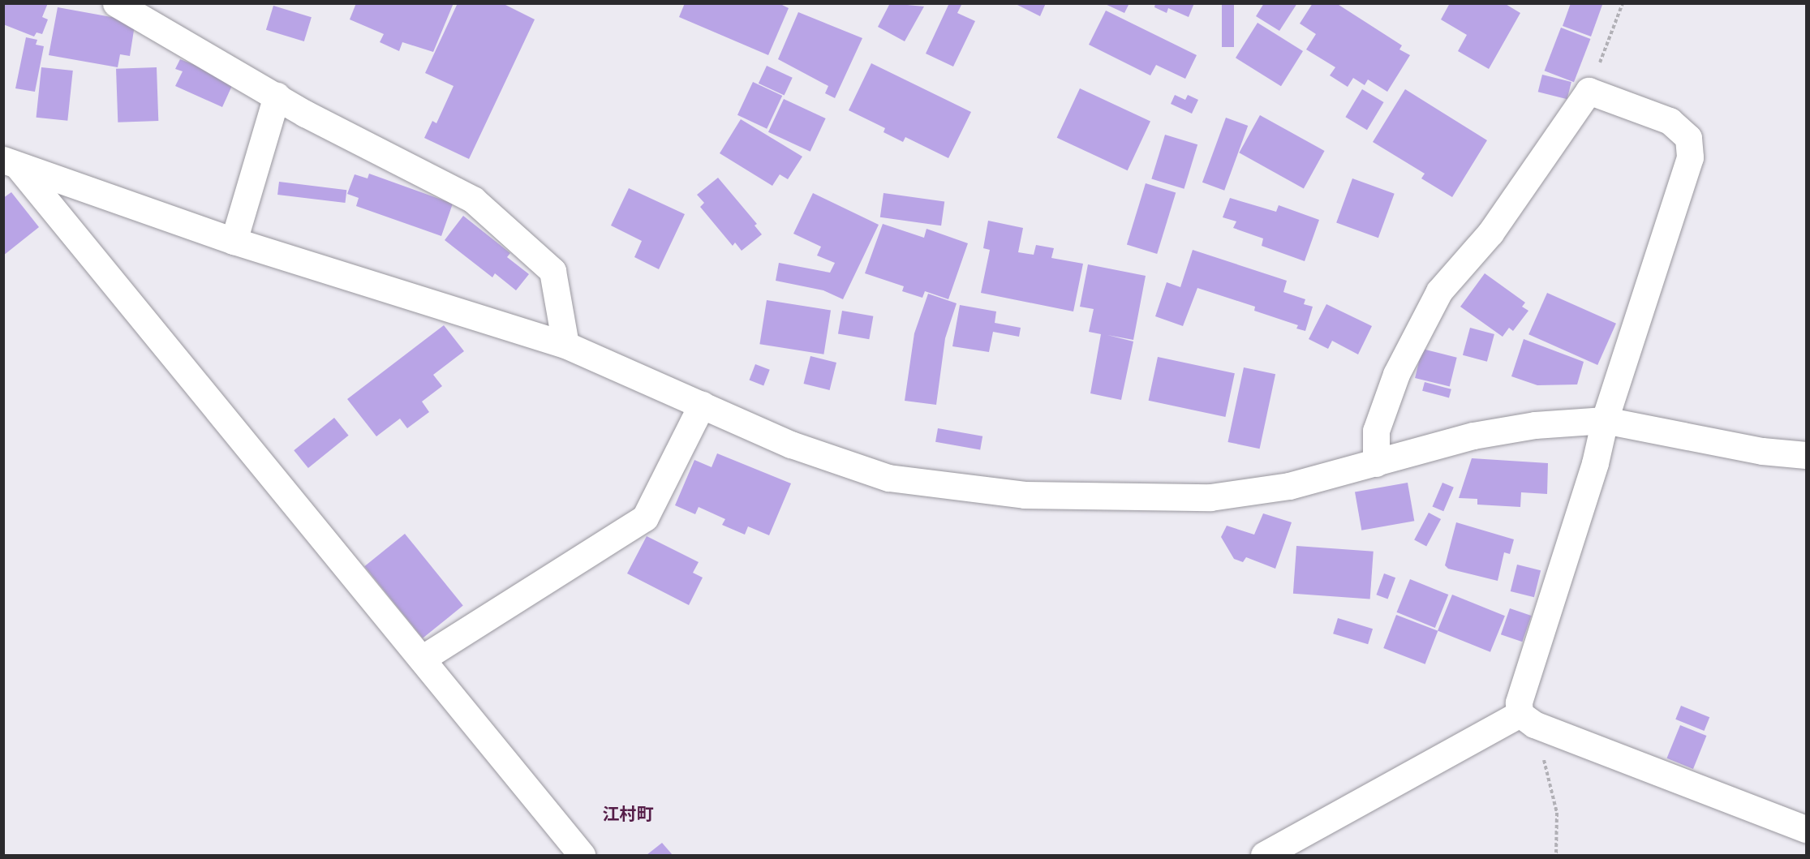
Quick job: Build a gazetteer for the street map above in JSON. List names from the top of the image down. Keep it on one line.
{"districts":["江村町"]}
